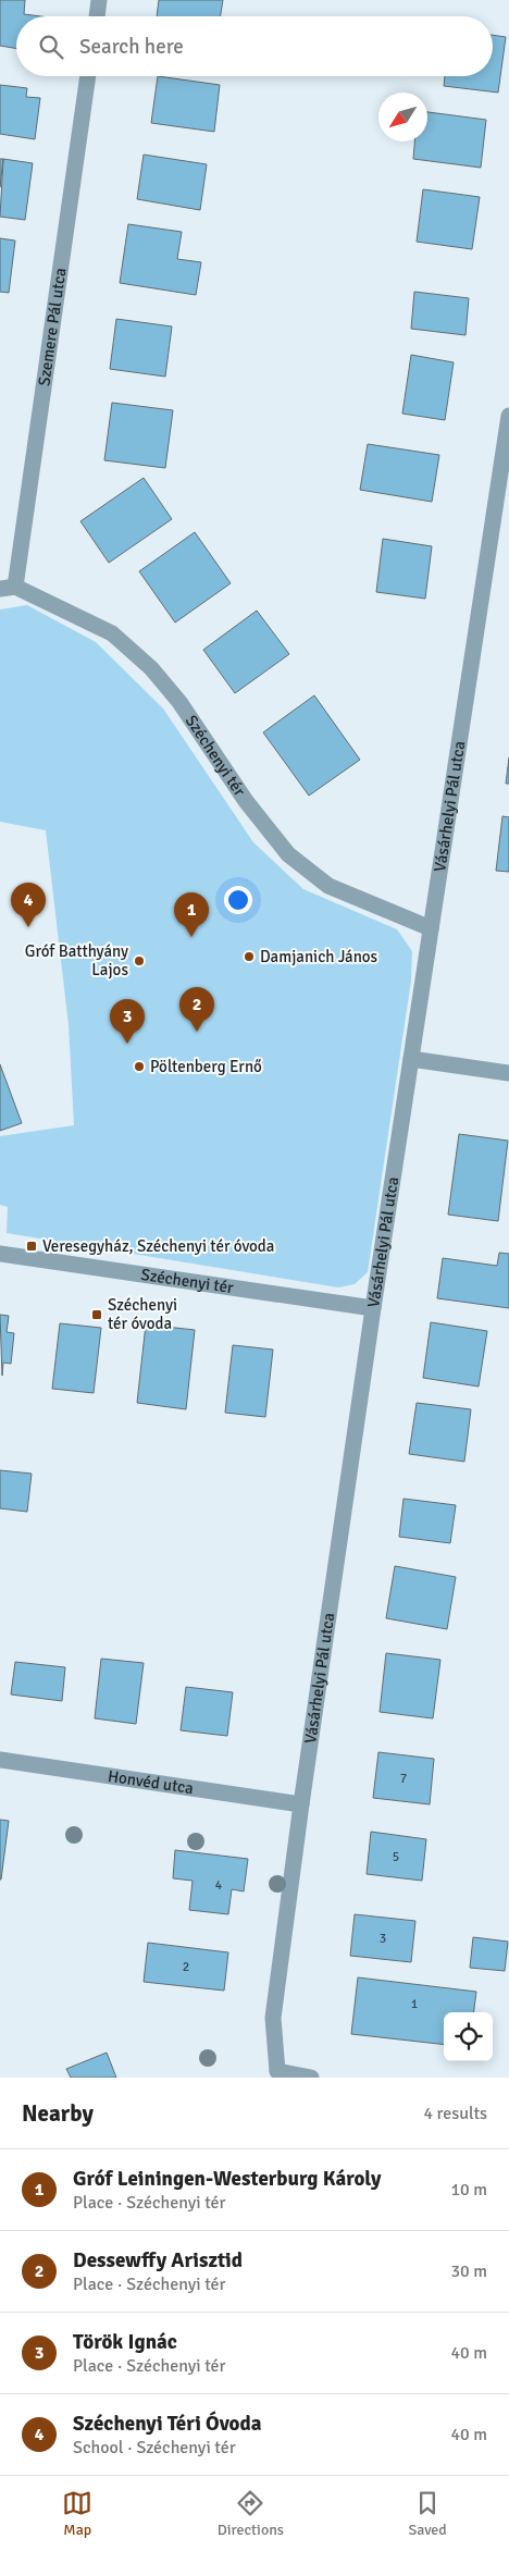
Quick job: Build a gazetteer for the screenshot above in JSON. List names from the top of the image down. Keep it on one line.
{"streets":{"street":["Szemere Pál utca","Széchenyi tér","Vásárhelyi Pál utca","Honvéd utca"]},"crossings":[["Szemere Pál utca","Széchenyi tér"],["Széchenyi tér","Vásárhelyi Pál utca"],["Vásárhelyi Pál utca","Honvéd utca"]],"places":{"other":["Damjanich János","Gróf Batthyány Lajos","Pöltenberg Ernő"],"transit":["Veresegyház, Széchenyi tér óvoda","Széchenyi tér óvoda"]},"house_numbers":["7","5","4","3","2","1"],"north":"bottom left","page":{"search":"Search here","pins":["4","1","2","3"],"heading":["Nearby","4 results"],"list":[{"mark":"1","name":"Gróf Leiningen-Westerburg Károly","note":"Place · Széchenyi tér","value":"10 m"},{"mark":"2","name":"Dessewffy Arisztid","note":"Place · Széchenyi tér","value":"30 m"},{"mark":"3","name":"Török Ignác","note":"Place · Széchenyi tér","value":"40 m"},{"mark":"4","name":"Széchenyi Téri Óvoda","note":"School · Széchenyi tér","value":"40 m"}],"nav":["Map","Directions","Saved"]}}
